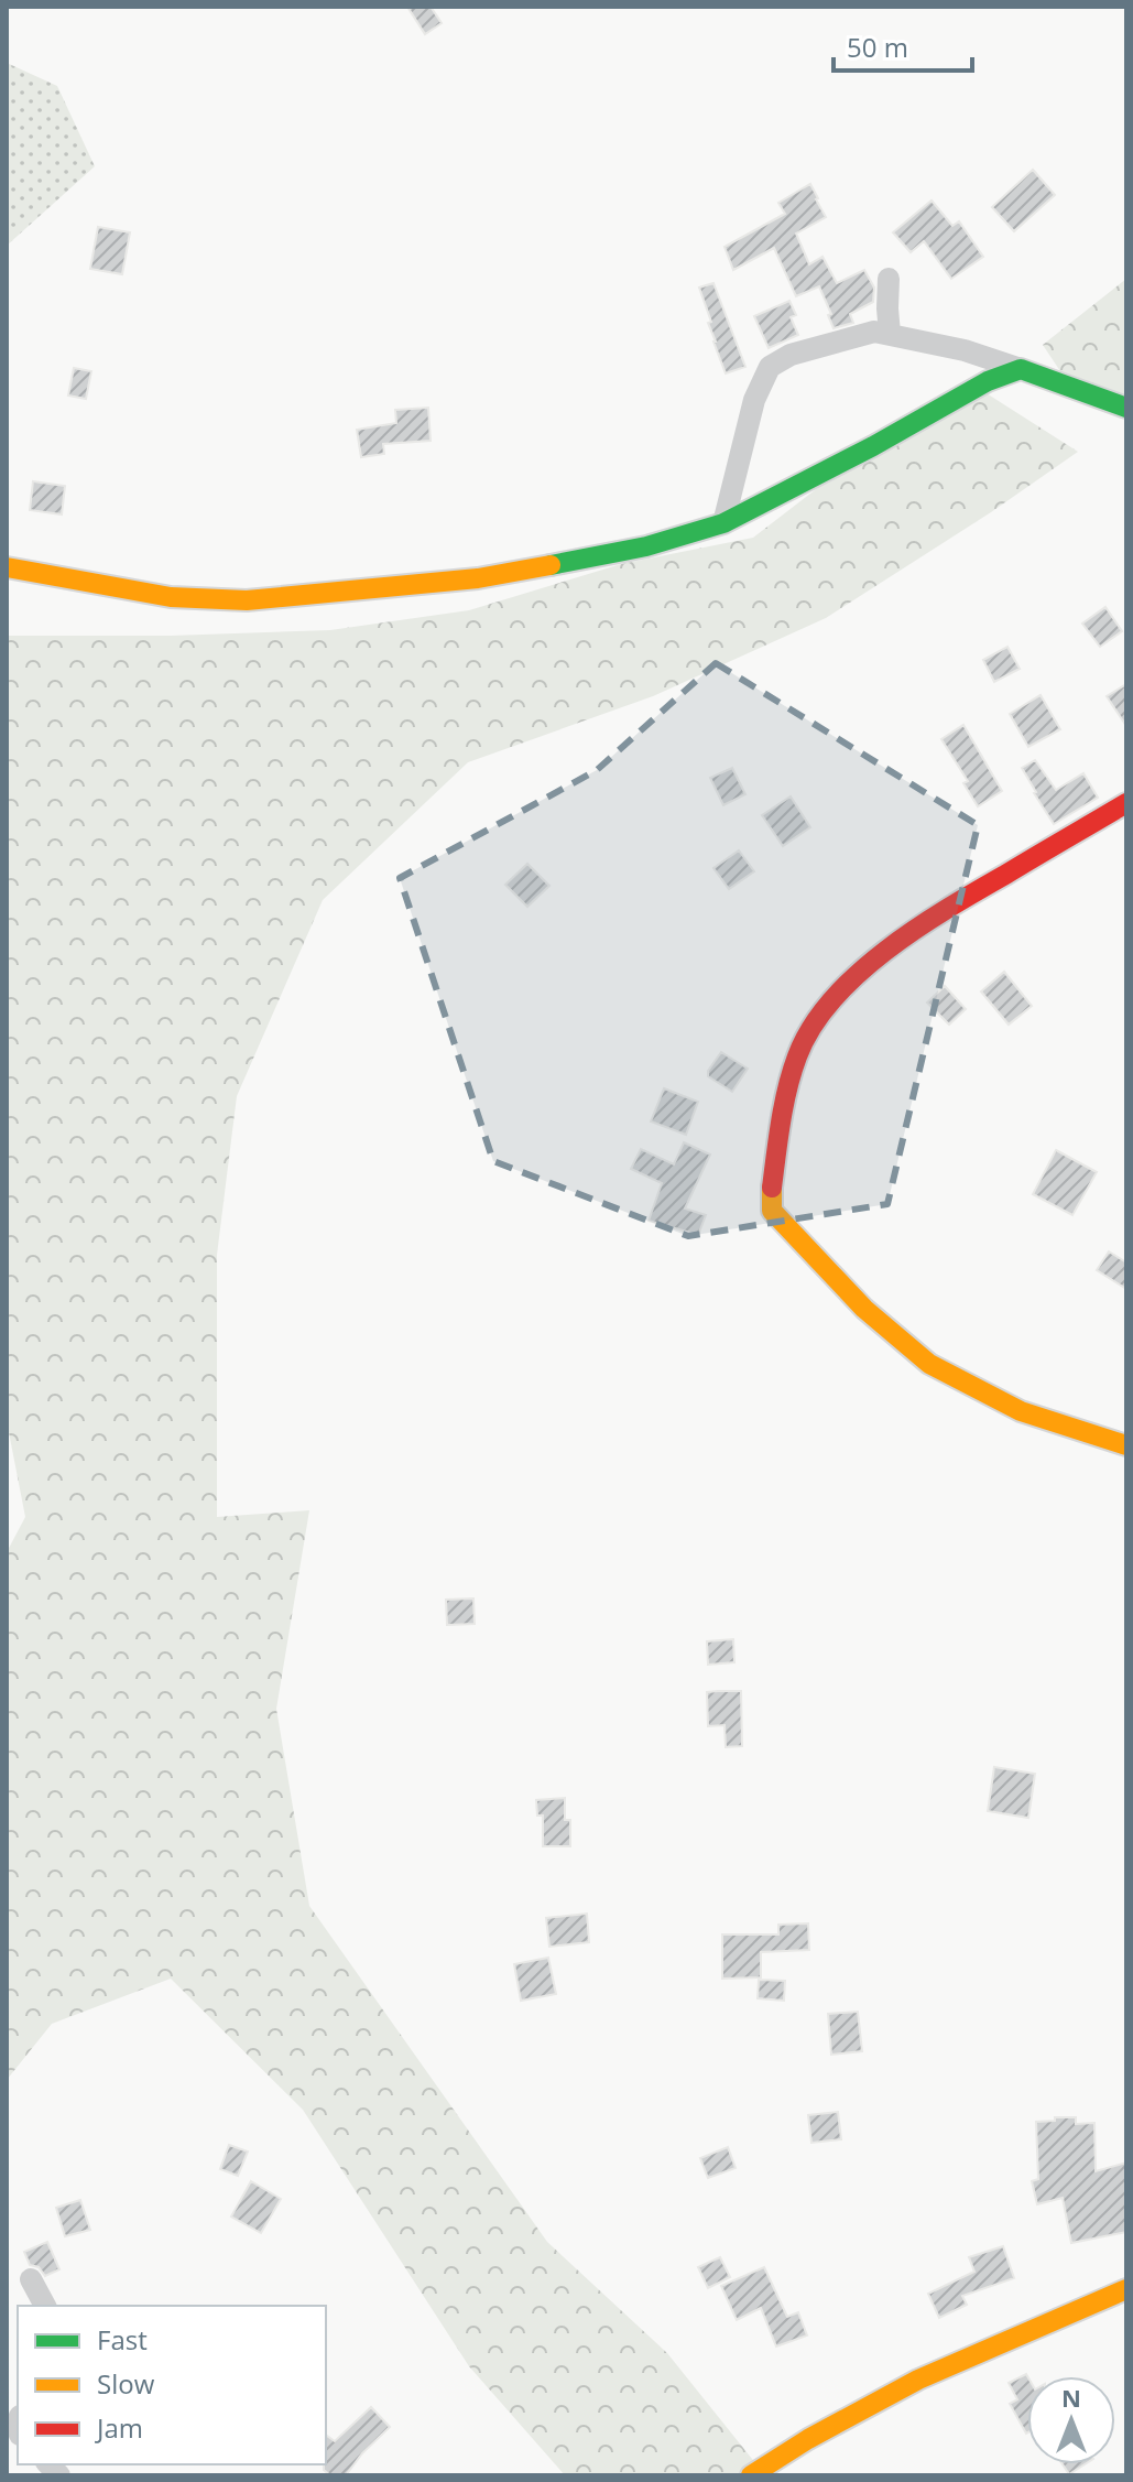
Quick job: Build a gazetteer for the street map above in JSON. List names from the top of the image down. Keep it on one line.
{"legend":["Fast","Slow","Jam"],"scale_bar":"50 m","north":"top"}
